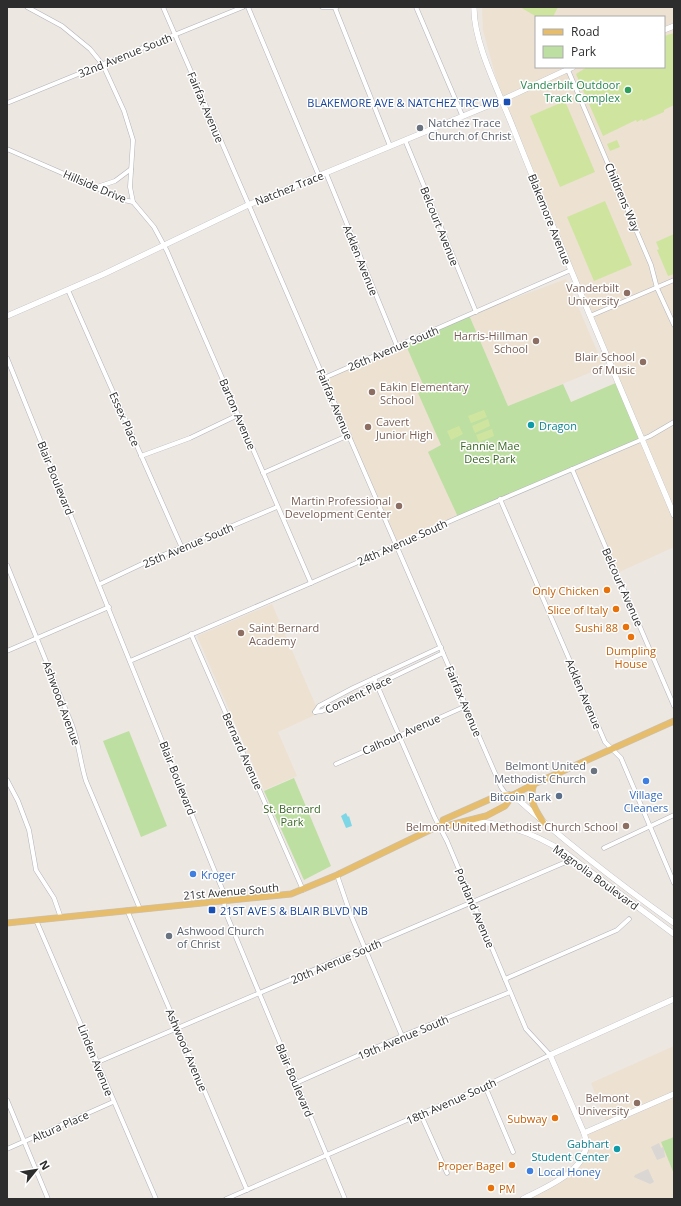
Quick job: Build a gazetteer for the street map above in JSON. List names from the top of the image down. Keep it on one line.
{"streets":{"main road":["Natchez Trace","Blakemore Avenue","Magnolia Boulevard","21st Avenue South","Portland Avenue","18th Avenue South"],"street":["32nd Avenue South","Fairfax Avenue","Hillside Drive","Childrens Way","Belcourt Avenue","Acklen Avenue","26th Avenue South","Barton Avenue","Essex Place","Blair Boulevard","24th Avenue South","25th Avenue South","Convent Place","Ashwood Avenue","Calhoun Avenue","Bernard Avenue","20th Avenue South","19th Avenue South","Linden Avenue","Altura Place"]},"crossings":[["32nd Avenue South","Fairfax Avenue"],["Fairfax Avenue","Natchez Trace"],["Fairfax Avenue","26th Avenue South"],["Fairfax Avenue","24th Avenue South"],["Fairfax Avenue","Convent Place"],["Fairfax Avenue","Calhoun Avenue"],["Fairfax Avenue","Magnolia Boulevard"],["Fairfax Avenue","21st Avenue South"],["Hillside Drive","Natchez Trace"],["Hillside Drive","Barton Avenue"],["Natchez Trace","Childrens Way"],["Natchez Trace","Blakemore Avenue"],["Natchez Trace","Belcourt Avenue"],["Natchez Trace","Acklen Avenue"],["Natchez Trace","Barton Avenue"],["Natchez Trace","Essex Place"],["Blakemore Avenue","26th Avenue South"],["Blakemore Avenue","24th Avenue South"],["Belcourt Avenue","26th Avenue South"],["Belcourt Avenue","24th Avenue South"],["Acklen Avenue","26th Avenue South"],["Acklen Avenue","24th Avenue South"],["Acklen Avenue","21st Avenue South"],["Barton Avenue","24th Avenue South"],["Barton Avenue","25th Avenue South"],["Essex Place","25th Avenue South"],["Blair Boulevard","24th Avenue South"],["Blair Boulevard","25th Avenue South"],["Blair Boulevard","21st Avenue South"],["Blair Boulevard","20th Avenue South"],["Blair Boulevard","19th Avenue South"],["Blair Boulevard","18th Avenue South"],["24th Avenue South","Bernard Avenue"],["Convent Place","Portland Avenue"],["Ashwood Avenue","21st Avenue South"],["Ashwood Avenue","20th Avenue South"],["Ashwood Avenue","18th Avenue South"],["Calhoun Avenue","Portland Avenue"],["Bernard Avenue","21st Avenue South"],["Magnolia Boulevard","21st Avenue South"],["Magnolia Boulevard","20th Avenue South"],["21st Avenue South","Portland Avenue"],["21st Avenue South","Linden Avenue"],["Portland Avenue","20th Avenue South"],["Portland Avenue","19th Avenue South"],["Portland Avenue","18th Avenue South"],["20th Avenue South","Linden Avenue"],["Linden Avenue","Altura Place"]],"parks":["Fannie Mae Dees Park","St. Bernard Park"],"places":{"other":["Vanderbilt Outdoor Track Complex","Natchez Trace Church of Christ","Vanderbilt University","Harris-Hillman School","Blair School of Music","Eakin Elementary School","Dragon","Cavert Junior High","Martin Professional Development Center","Only Chicken","Slice of Italy","Sushi 88","Saint Bernard Academy","Dumpling House","Belmont United Methodist Church","Village Cleaners","Bitcoin Park","Belmont United Methodist Church School","Kroger","Ashwood Church of Christ","Belmont University","Subway","Gabhart Student Center","Proper Bagel","Local Honey","PM"],"transit":["BLAKEMORE AVE & NATCHEZ TRC WB","21ST AVE S & BLAIR BLVD NB"]},"legend":["Road","Park"],"north":"top right"}
